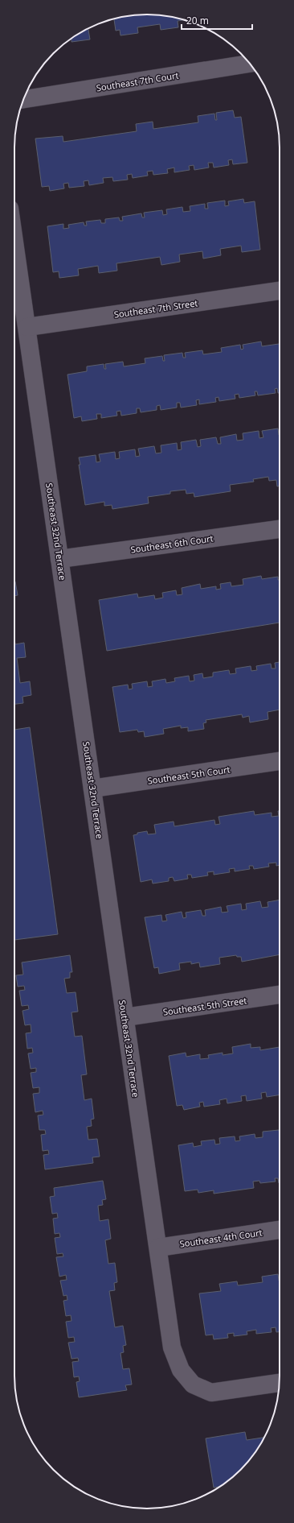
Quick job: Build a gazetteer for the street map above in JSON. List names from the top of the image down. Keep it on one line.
{"streets":{"street":["Southeast 7th Court","Southeast 7th Street","Southeast 32nd Terrace","Southeast 6th Court","Southeast 5th Court","Southeast 5th Street","Southeast 4th Court"]},"crossings":[["Southeast 7th Street","Southeast 32nd Terrace"],["Southeast 32nd Terrace","Southeast 6th Court"],["Southeast 32nd Terrace","Southeast 5th Court"],["Southeast 32nd Terrace","Southeast 5th Street"],["Southeast 32nd Terrace","Southeast 4th Court"]],"scale_bar":"20 m"}
